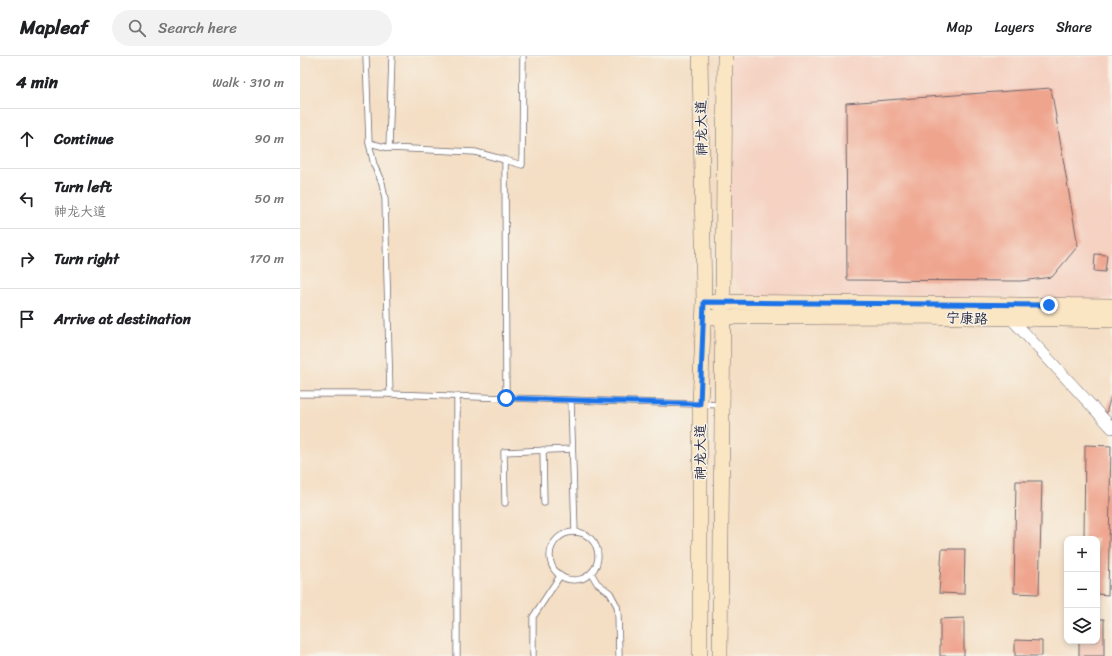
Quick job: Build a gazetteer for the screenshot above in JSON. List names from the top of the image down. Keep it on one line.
{"streets":{"main road":["神龙大道","宁康路"]},"crossings":[["神龙大道","宁康路"]],"page":{"header":"Mapleaf","search":"Search here","nav":["Map","Layers","Share"],"heading":["4 min","Walk · 310 m"],"list":[["Continue","90 m"],["Turn left","神龙大道","50 m"],["Turn right","170 m"],"Arrive at destination"],"map_buttons":["+","−"]}}
